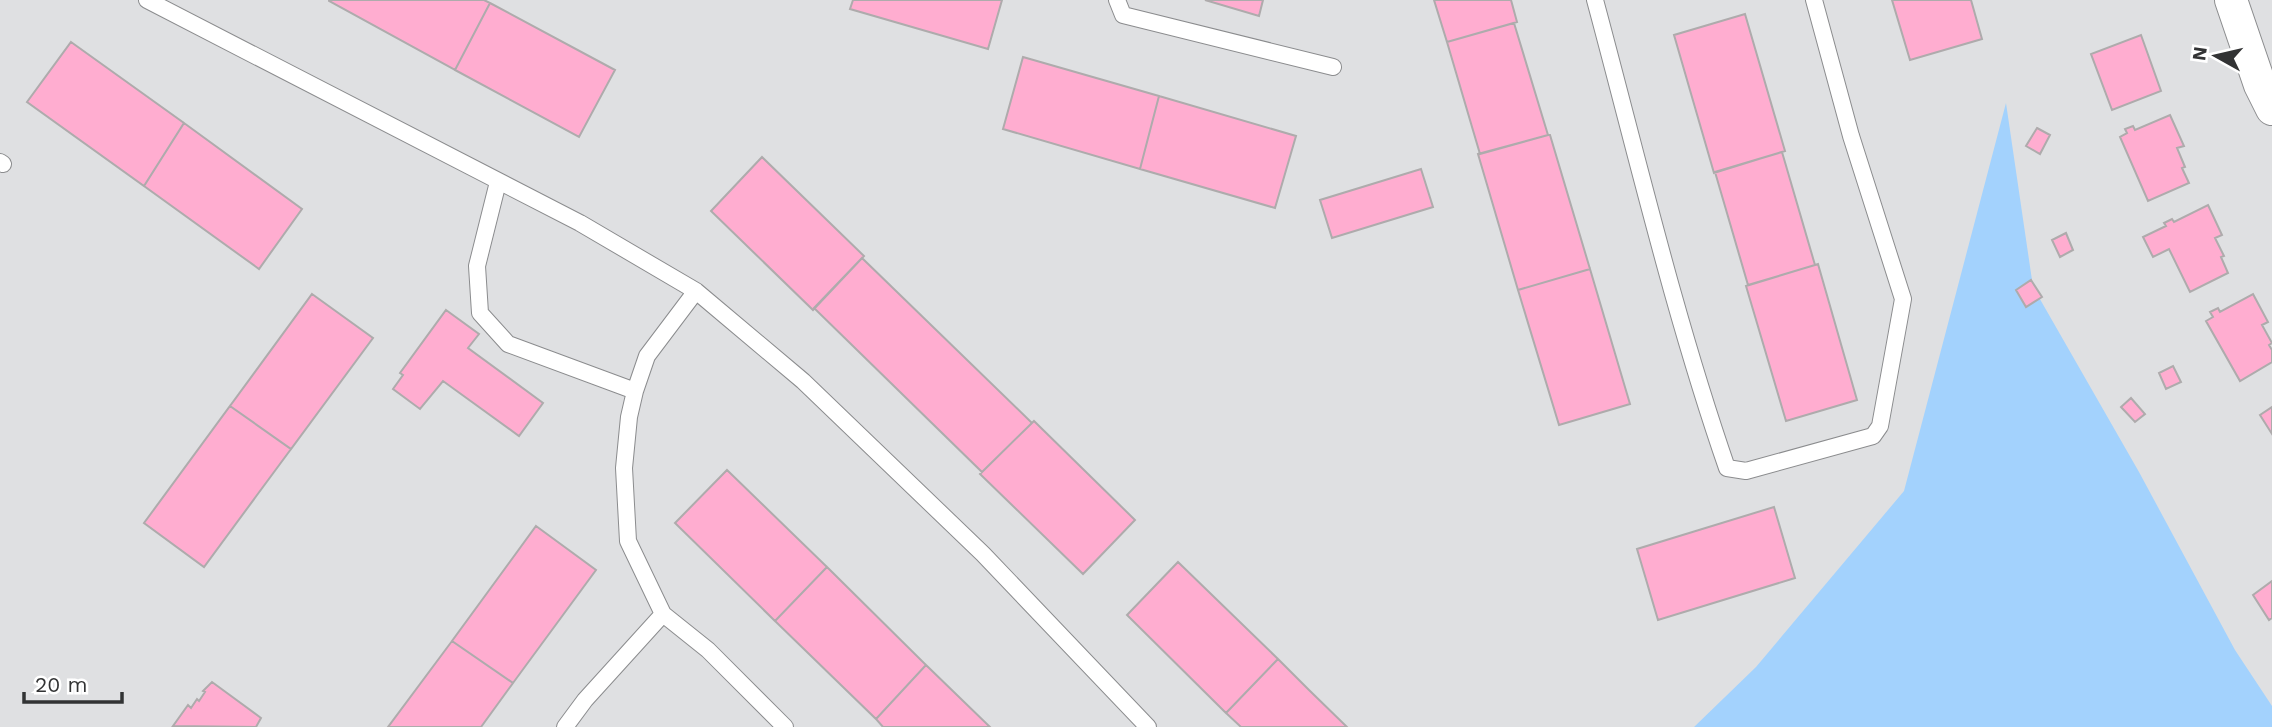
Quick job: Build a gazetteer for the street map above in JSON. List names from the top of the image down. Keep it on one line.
{"scale_bar":"20 m","north":"left"}
